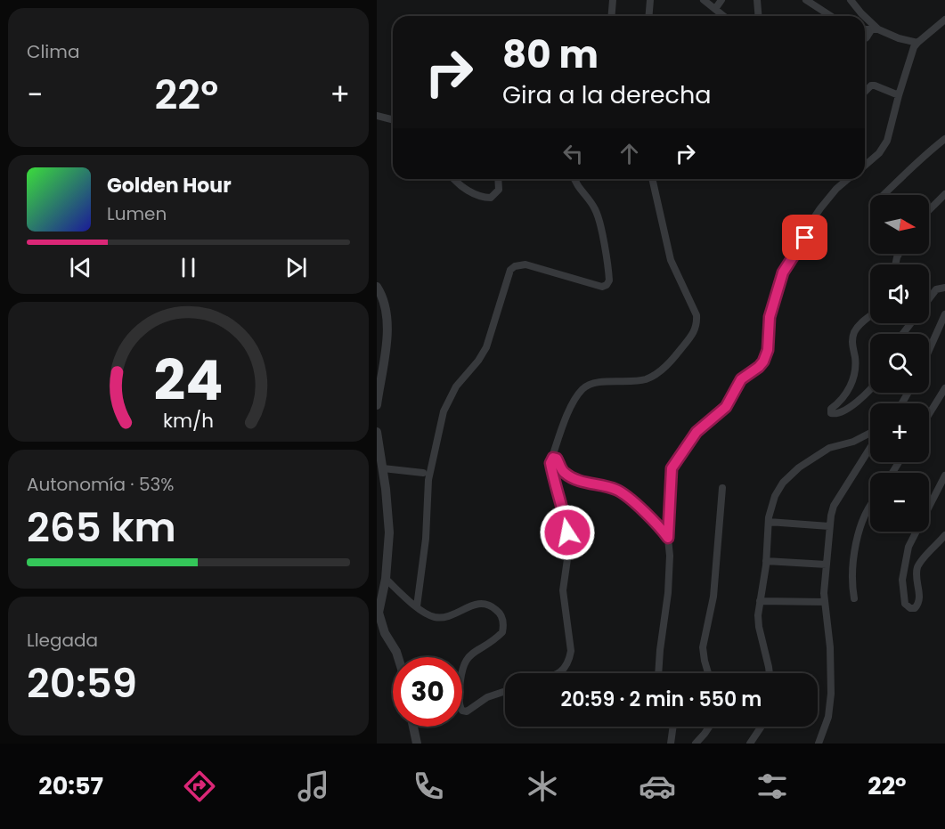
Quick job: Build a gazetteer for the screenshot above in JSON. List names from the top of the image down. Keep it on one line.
{"north":"right","page":{"tile":["Clima",["Autonomía · 53%","265 km"],["Llegada","20:59"]],"turn":["80 m","Gira a la derecha"],"heat":["−","22°","+"],"song":["Golden Hour","Lumen"],"map_buttons":["+","−"],"limit":"30","trip":"20:59 · 2 min · 550 m","tabs":["20:57","22°"],"gauge":["24","km/h"]}}
